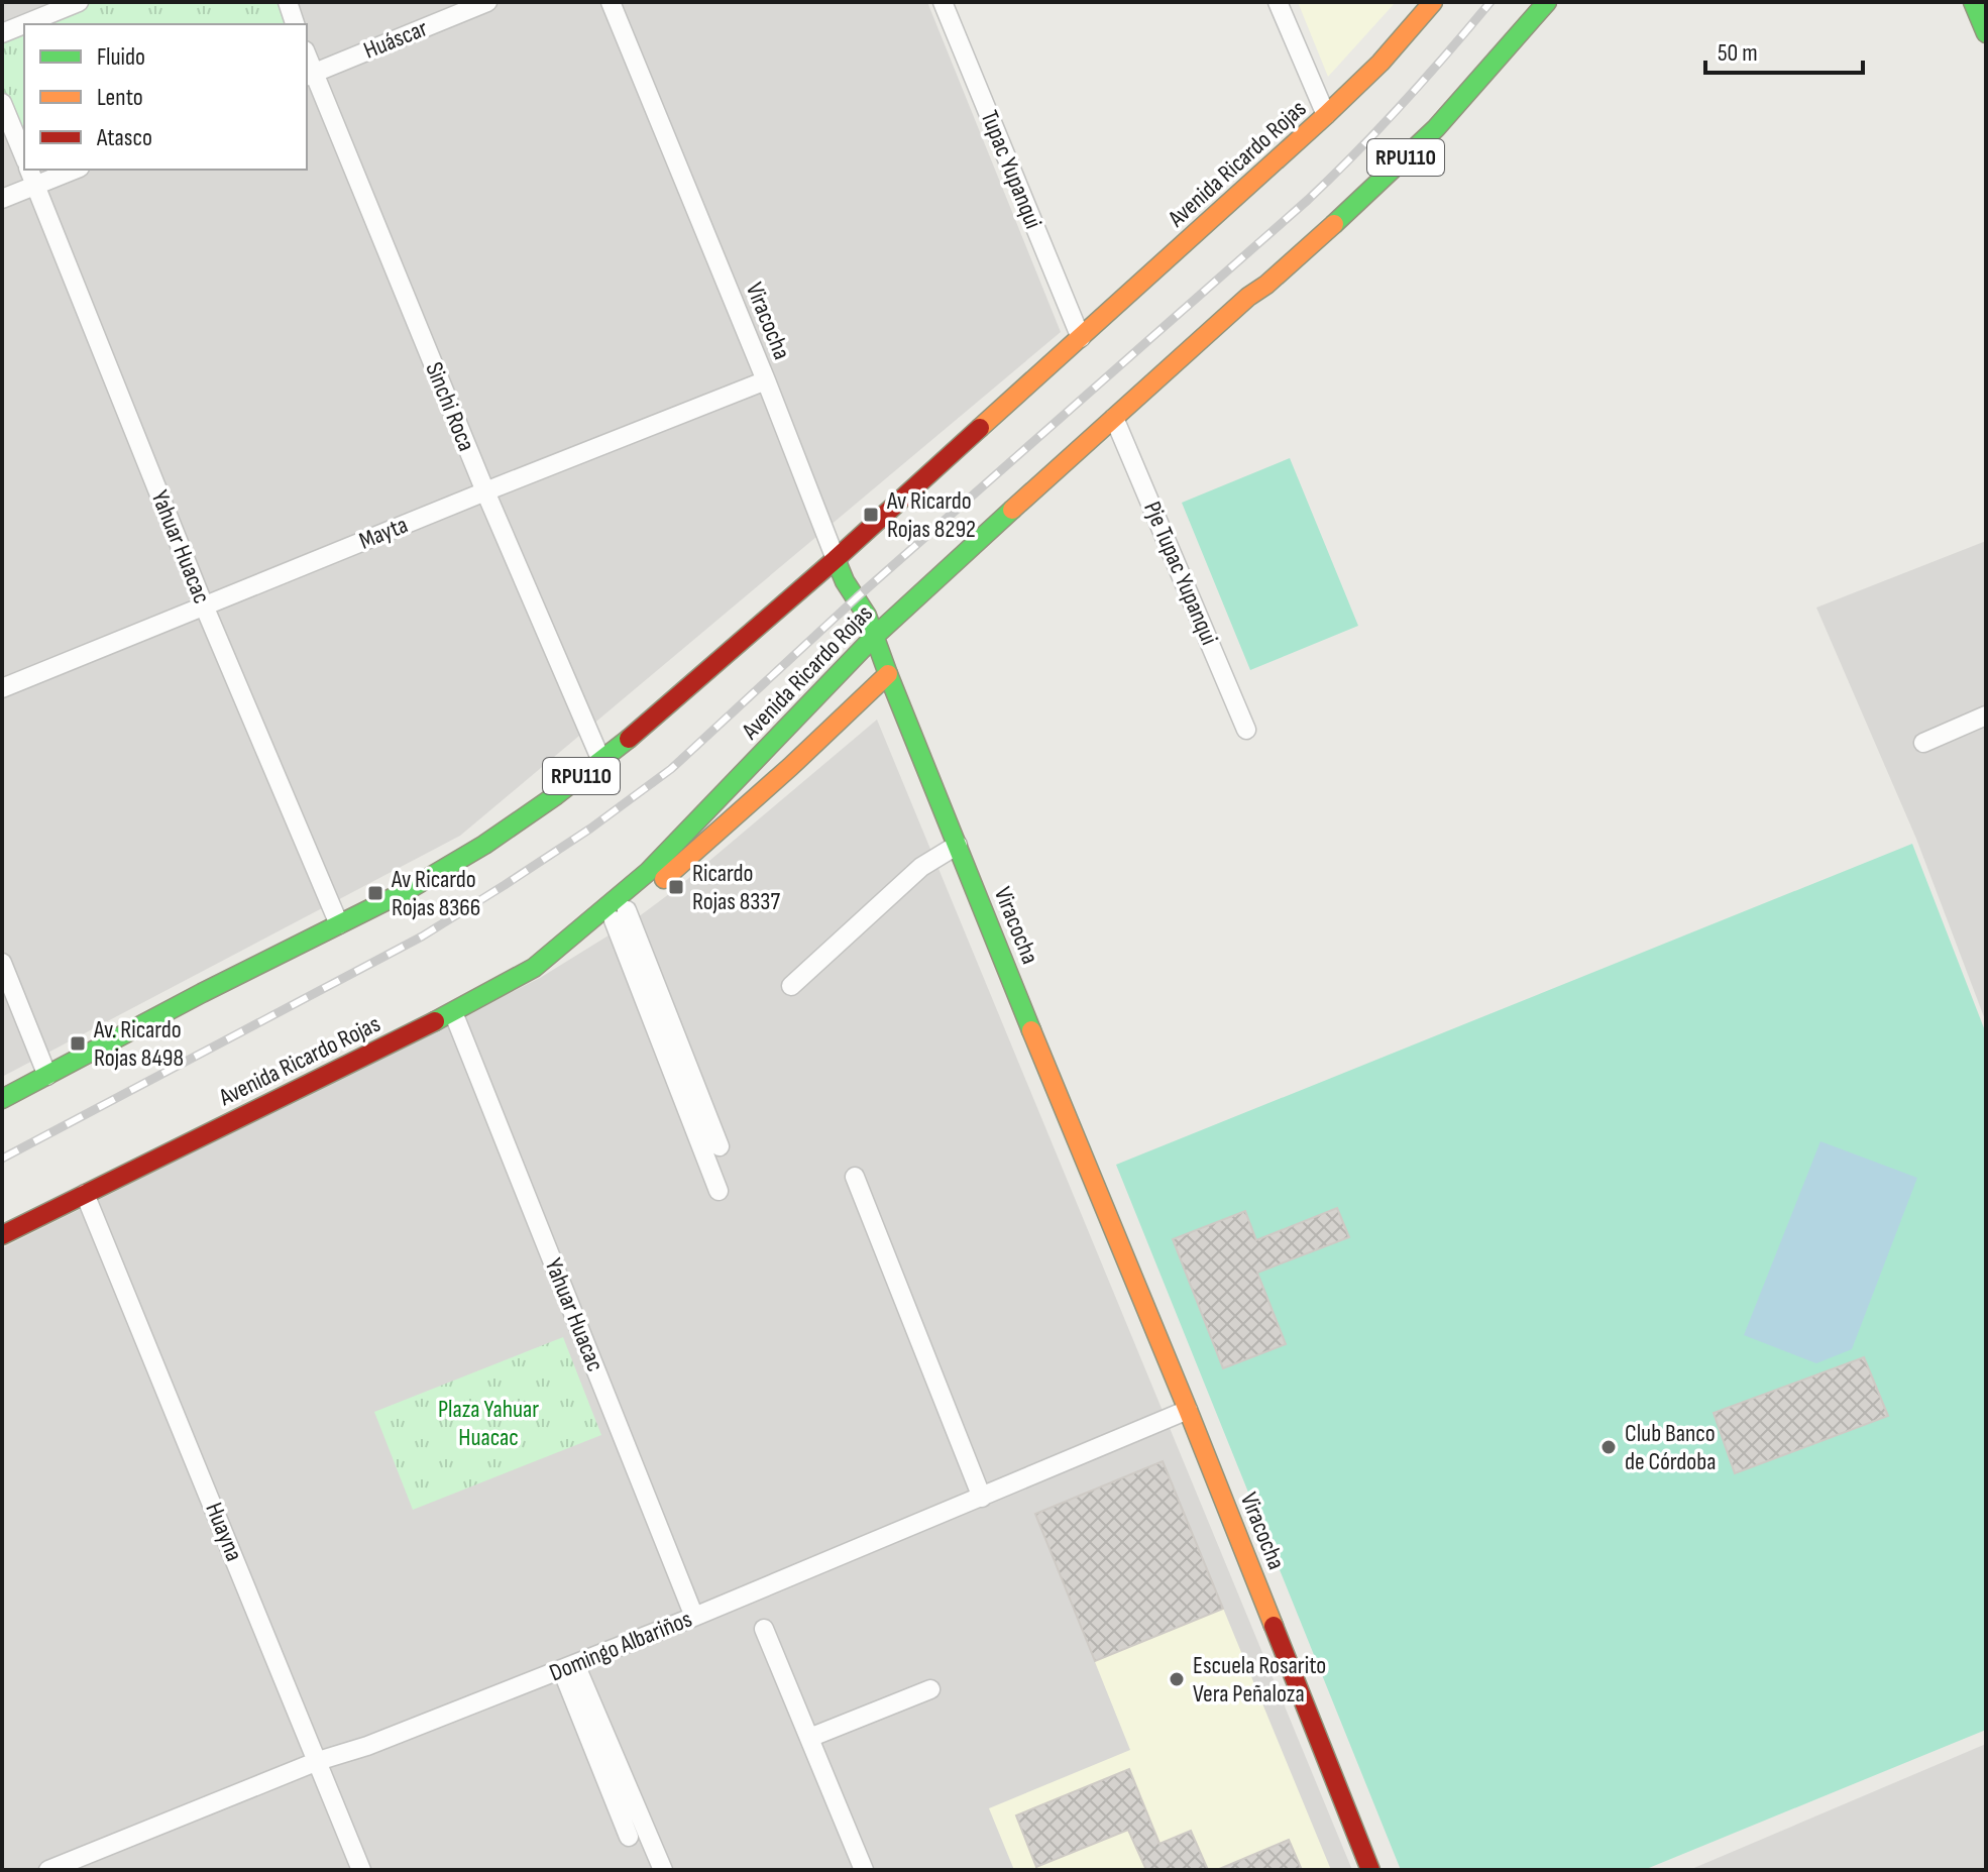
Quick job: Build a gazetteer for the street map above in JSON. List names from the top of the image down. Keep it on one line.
{"streets":{"main road":["RPU110","Avenida Ricardo Rojas","Viracocha"],"street":["Huáscar","Tupac Yupanqui","Sinchi Roca","Mayta","Yahuar Huacac","Pje Tupac Yupanqui","Huayna","Domingo Albariños"]},"crossings":[["Huáscar","Sinchi Roca"],["Avenida Ricardo Rojas","Tupac Yupanqui"],["Avenida Ricardo Rojas","Viracocha"],["Avenida Ricardo Rojas","Sinchi Roca"],["Avenida Ricardo Rojas","Yahuar Huacac"],["Avenida Ricardo Rojas","Pje Tupac Yupanqui"],["Avenida Ricardo Rojas","Huayna"],["Viracocha","Mayta"],["Viracocha","Domingo Albariños"],["Sinchi Roca","Mayta"],["Mayta","Yahuar Huacac"],["Yahuar Huacac","Domingo Albariños"],["Huayna","Domingo Albariños"]],"parks":["Plaza Yahuar Huacac"],"places":{"transit":["Av Ricardo Rojas 8292","Ricardo Rojas 8337","Av Ricardo Rojas 8366","Av. Ricardo Rojas 8498"],"other":["Club Banco de Córdoba","Escuela Rosarito Vera Peñaloza"]},"legend":["Fluido","Lento","Atasco"],"scale_bar":"50 m"}
